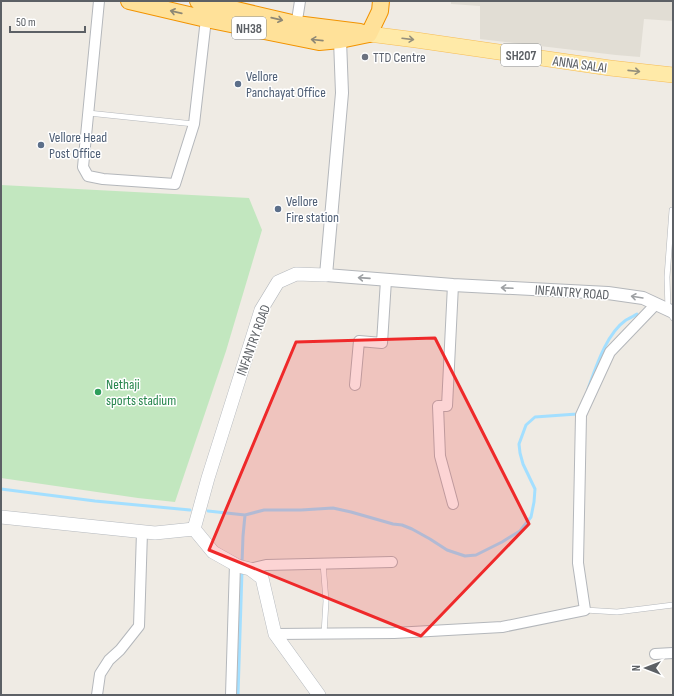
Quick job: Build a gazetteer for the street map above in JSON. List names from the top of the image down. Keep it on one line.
{"streets":{"highway":["NH38","ANNA SALAI"],"main road":["SH207","INFANTRY ROAD"]},"one_way":["INFANTRY ROAD"],"places":["TTD Centre","Vellore Panchayat Office","Vellore Head Post Office","Vellore Fire station","Nethaji sports stadium"],"scale_bar":"50 m","north":"left"}
